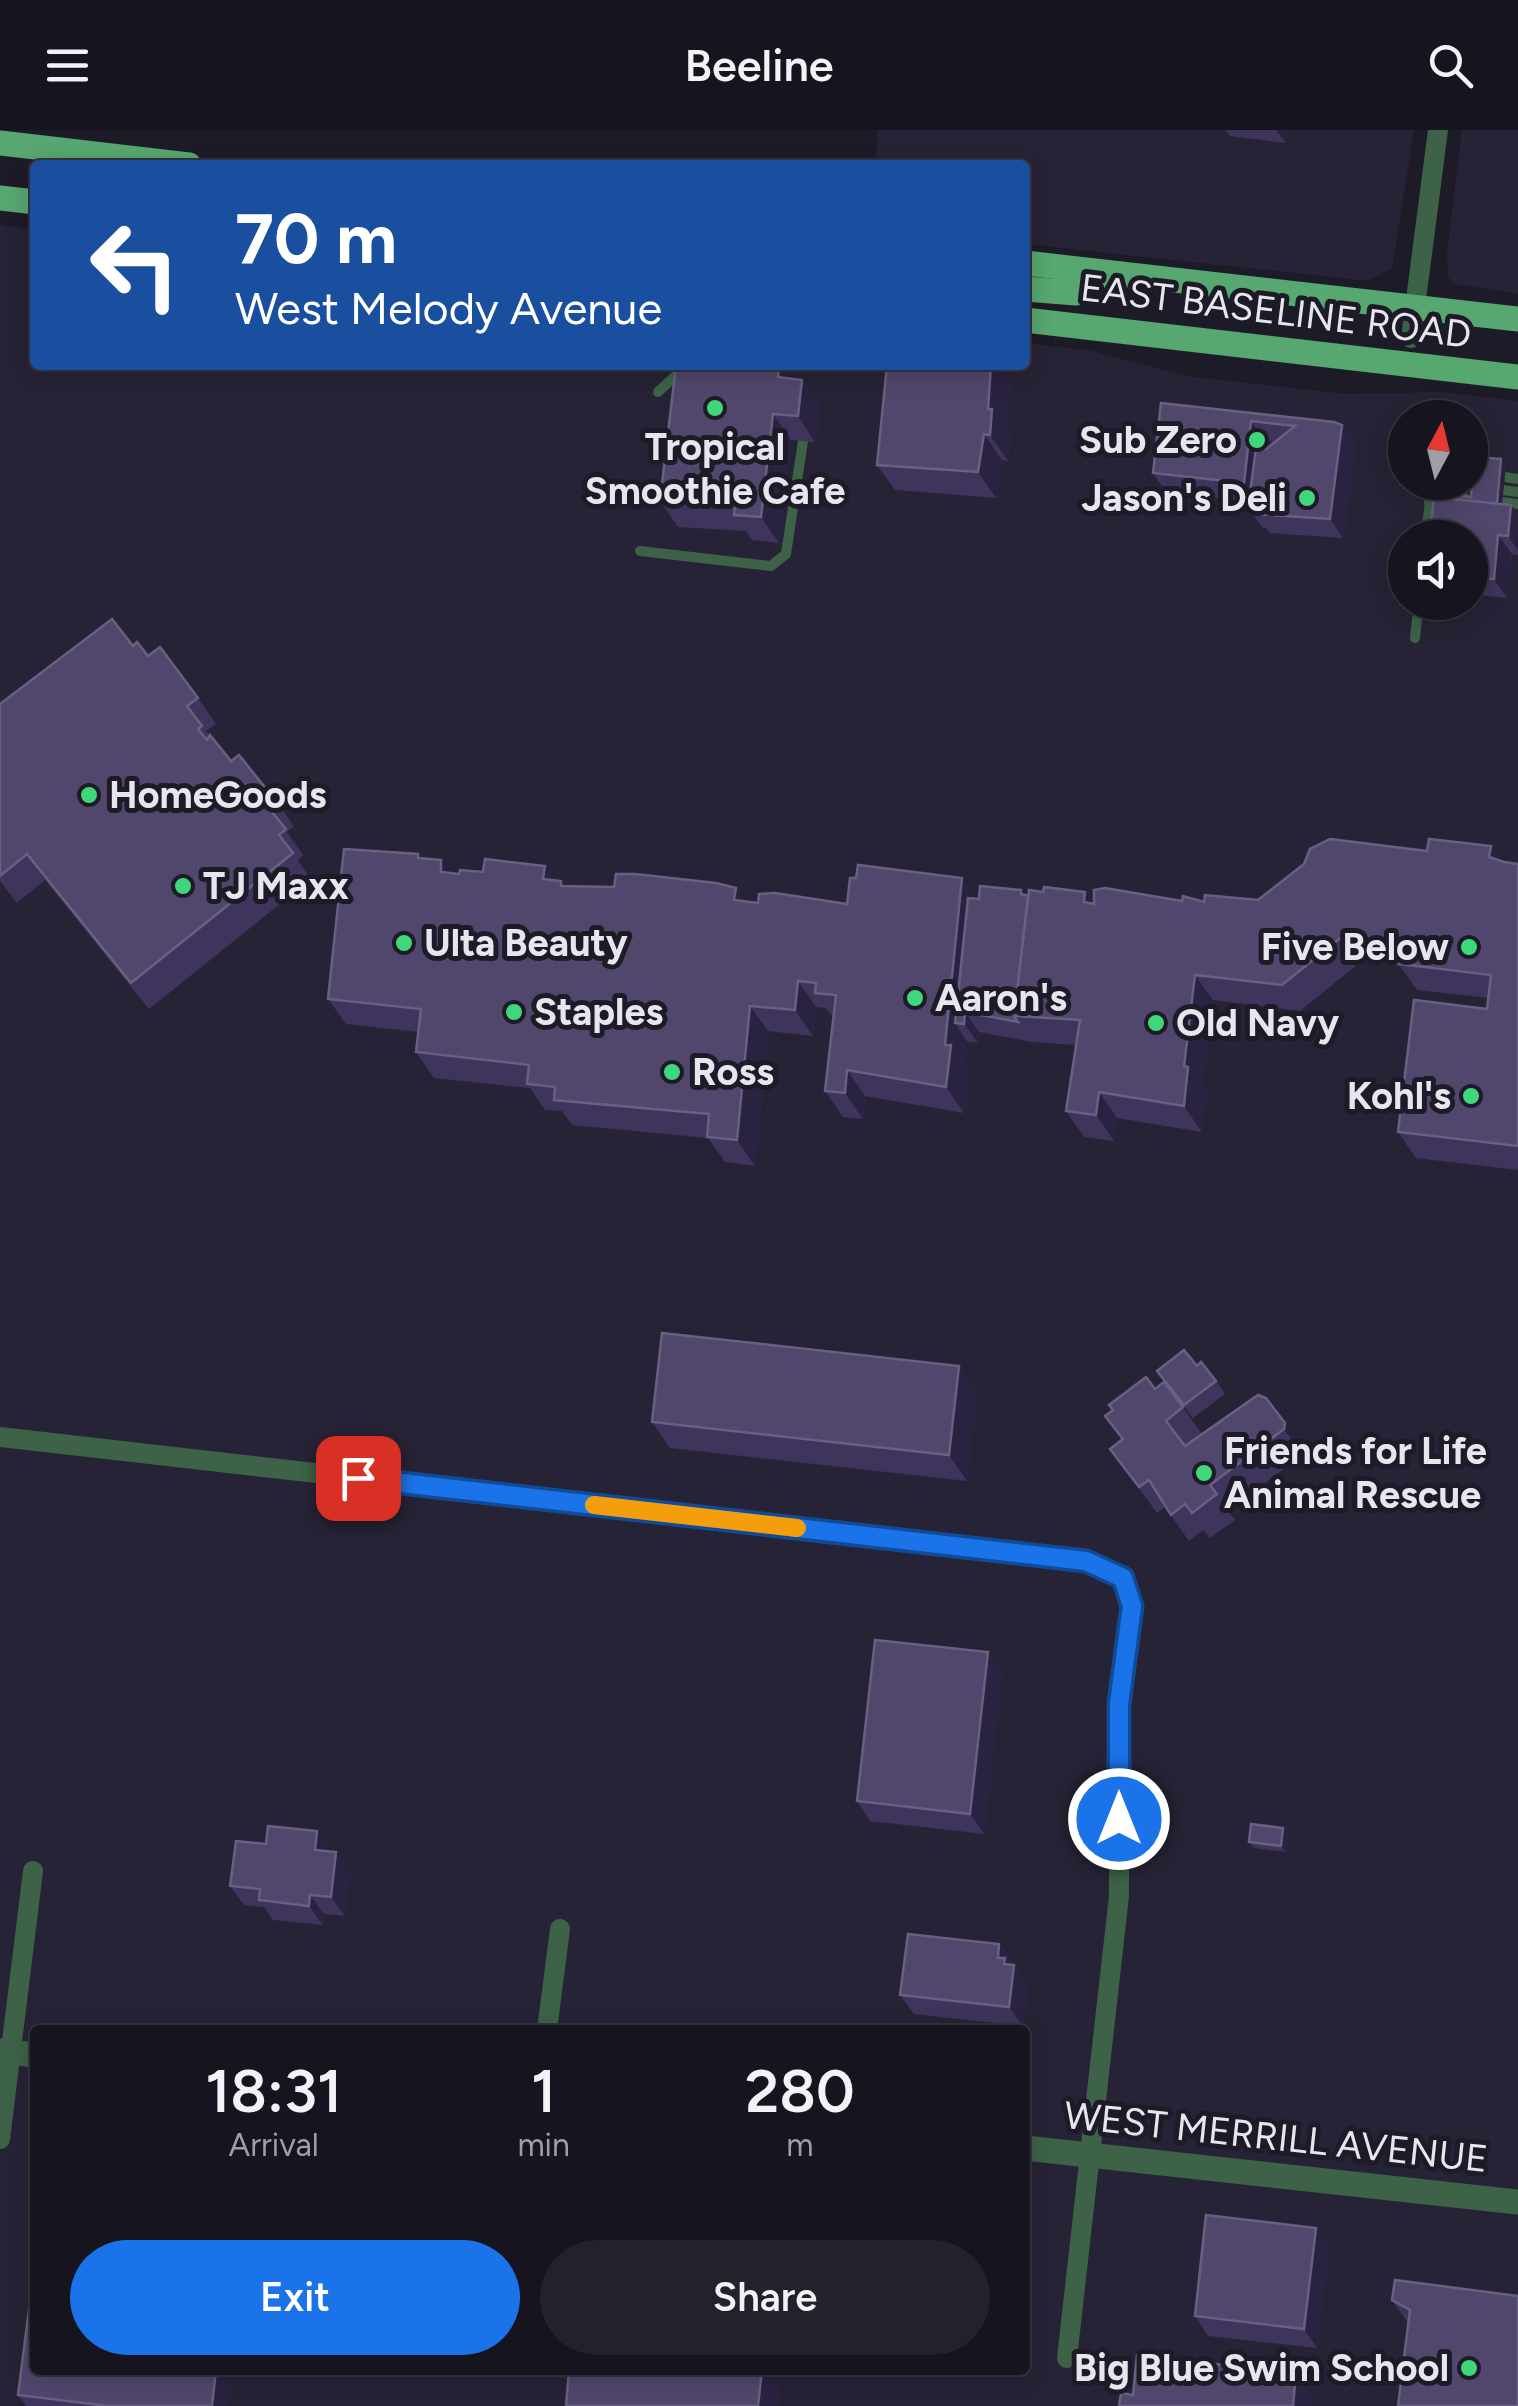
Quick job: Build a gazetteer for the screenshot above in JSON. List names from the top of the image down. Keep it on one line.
{"streets":{"main road":["EAST BASELINE ROAD"],"street":["WEST MERRILL AVENUE"]},"places":["Tropical Smoothie Cafe","Sub Zero","Jason's Deli","HomeGoods","TJ Maxx","Ulta Beauty","Five Below","Aaron's","Staples","Old Navy","Ross","Kohl's","Friends for Life Animal Rescue","Big Blue Swim School"],"north":"top","page":{"header":"Beeline","turn":["70 m","West Melody Avenue"],"eta":["18:31","Arrival","1","min","280","m"],"buttons":["Exit","Share"]}}
